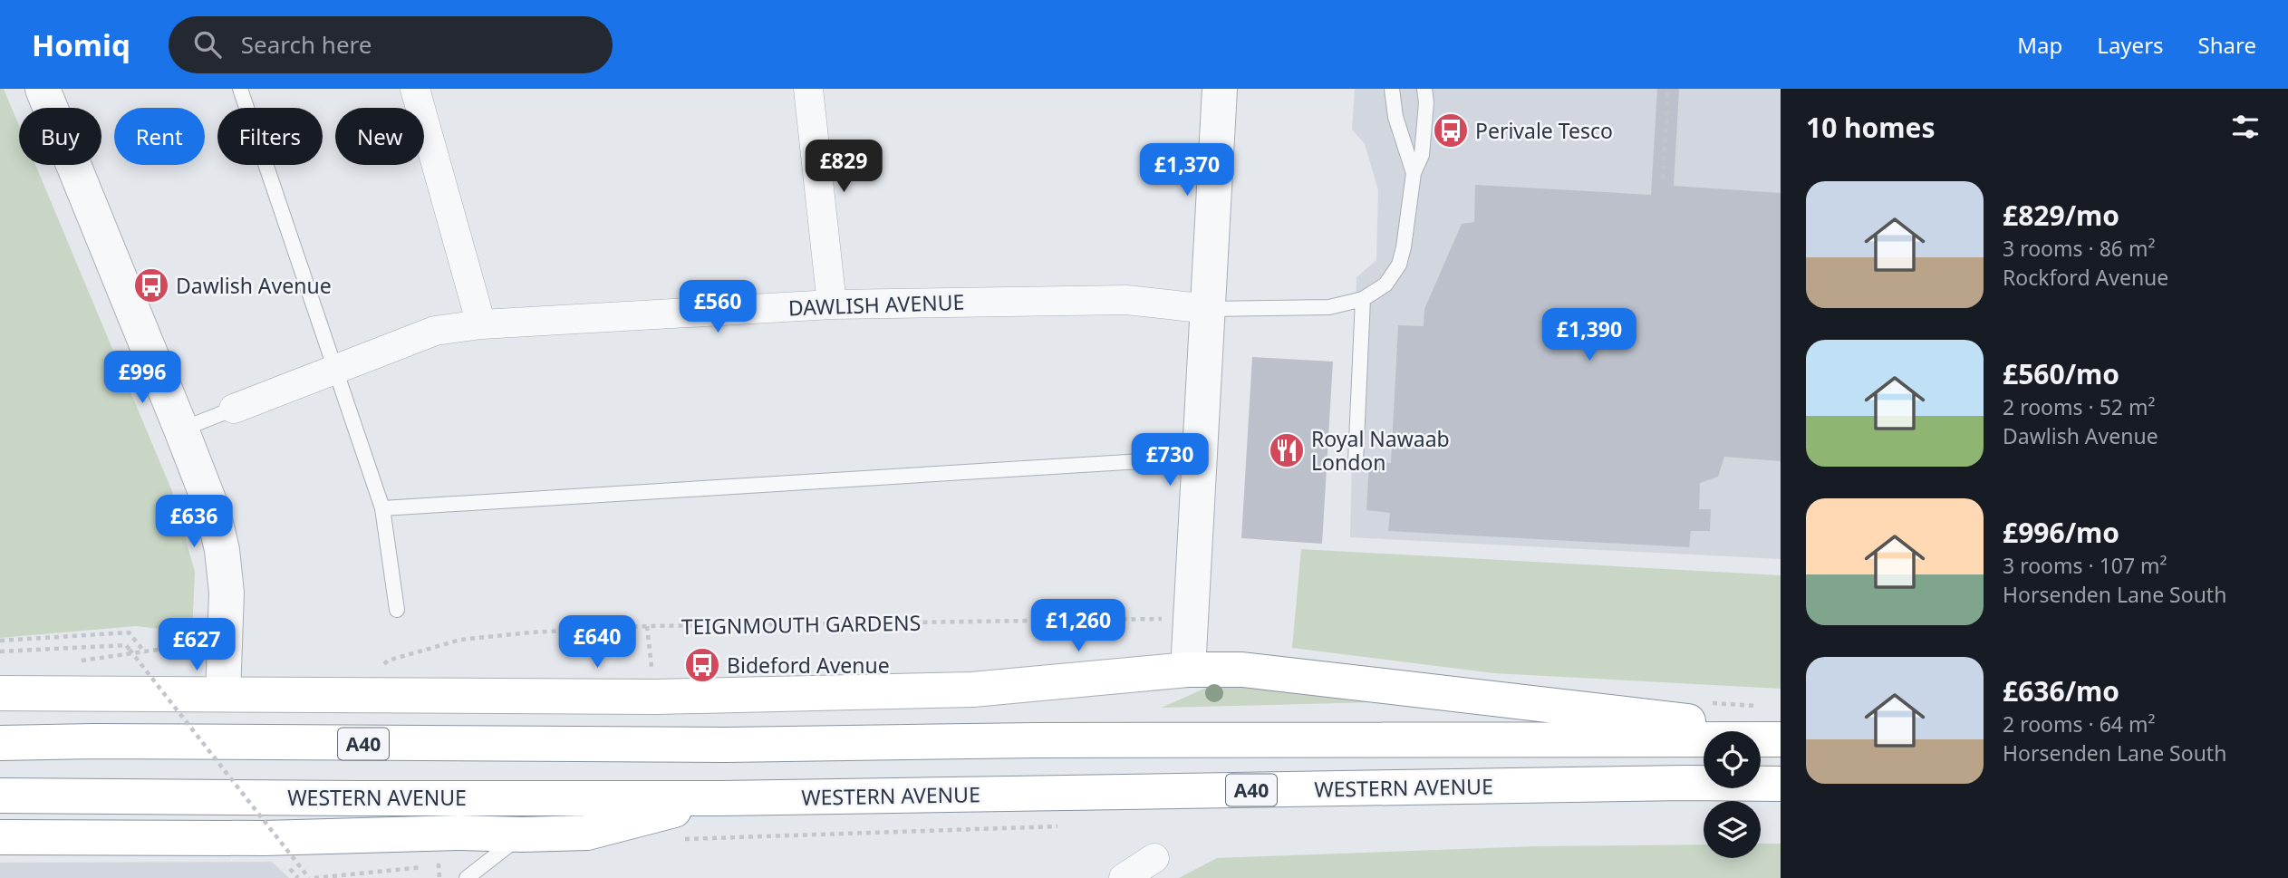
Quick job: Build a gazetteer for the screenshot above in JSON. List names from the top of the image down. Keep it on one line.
{"streets":{"main road":["A40","WESTERN AVENUE"],"street":["DAWLISH AVENUE"],"path":["TEIGNMOUTH GARDENS"]},"crossings":[["A40","WESTERN AVENUE"]],"places":{"bus stop":["Perivale Tesco","Dawlish Avenue","Bideford Avenue"],"restaurant":["Royal Nawaab London"]},"page":{"header":"Homiq","search":"Search here","nav":["Map","Layers","Share"],"heading":"10 homes","chip":["Buy","Rent","Filters","New"],"price":["£829","£1,370","£560","£1,390","£996","£730","£636","£1,260","£640","£627"],"list":[{"name":"£829/mo","note":"3 rooms · 86 m² · Rockford Avenue"},{"name":"£560/mo","note":"2 rooms · 52 m² · Dawlish Avenue"},{"name":"£996/mo","note":"3 rooms · 107 m² · Horsenden Lane South"},{"name":"£636/mo","note":"2 rooms · 64 m² · Horsenden Lane South"}]}}
